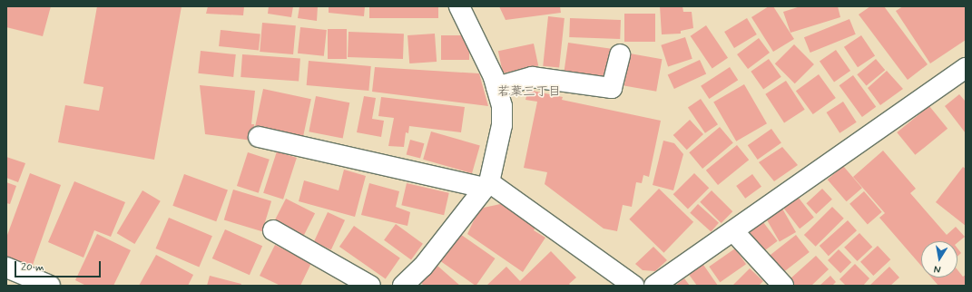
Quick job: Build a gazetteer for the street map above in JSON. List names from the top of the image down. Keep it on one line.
{"districts":["若葉三丁目"],"scale_bar":"20 m","north":"bottom"}
